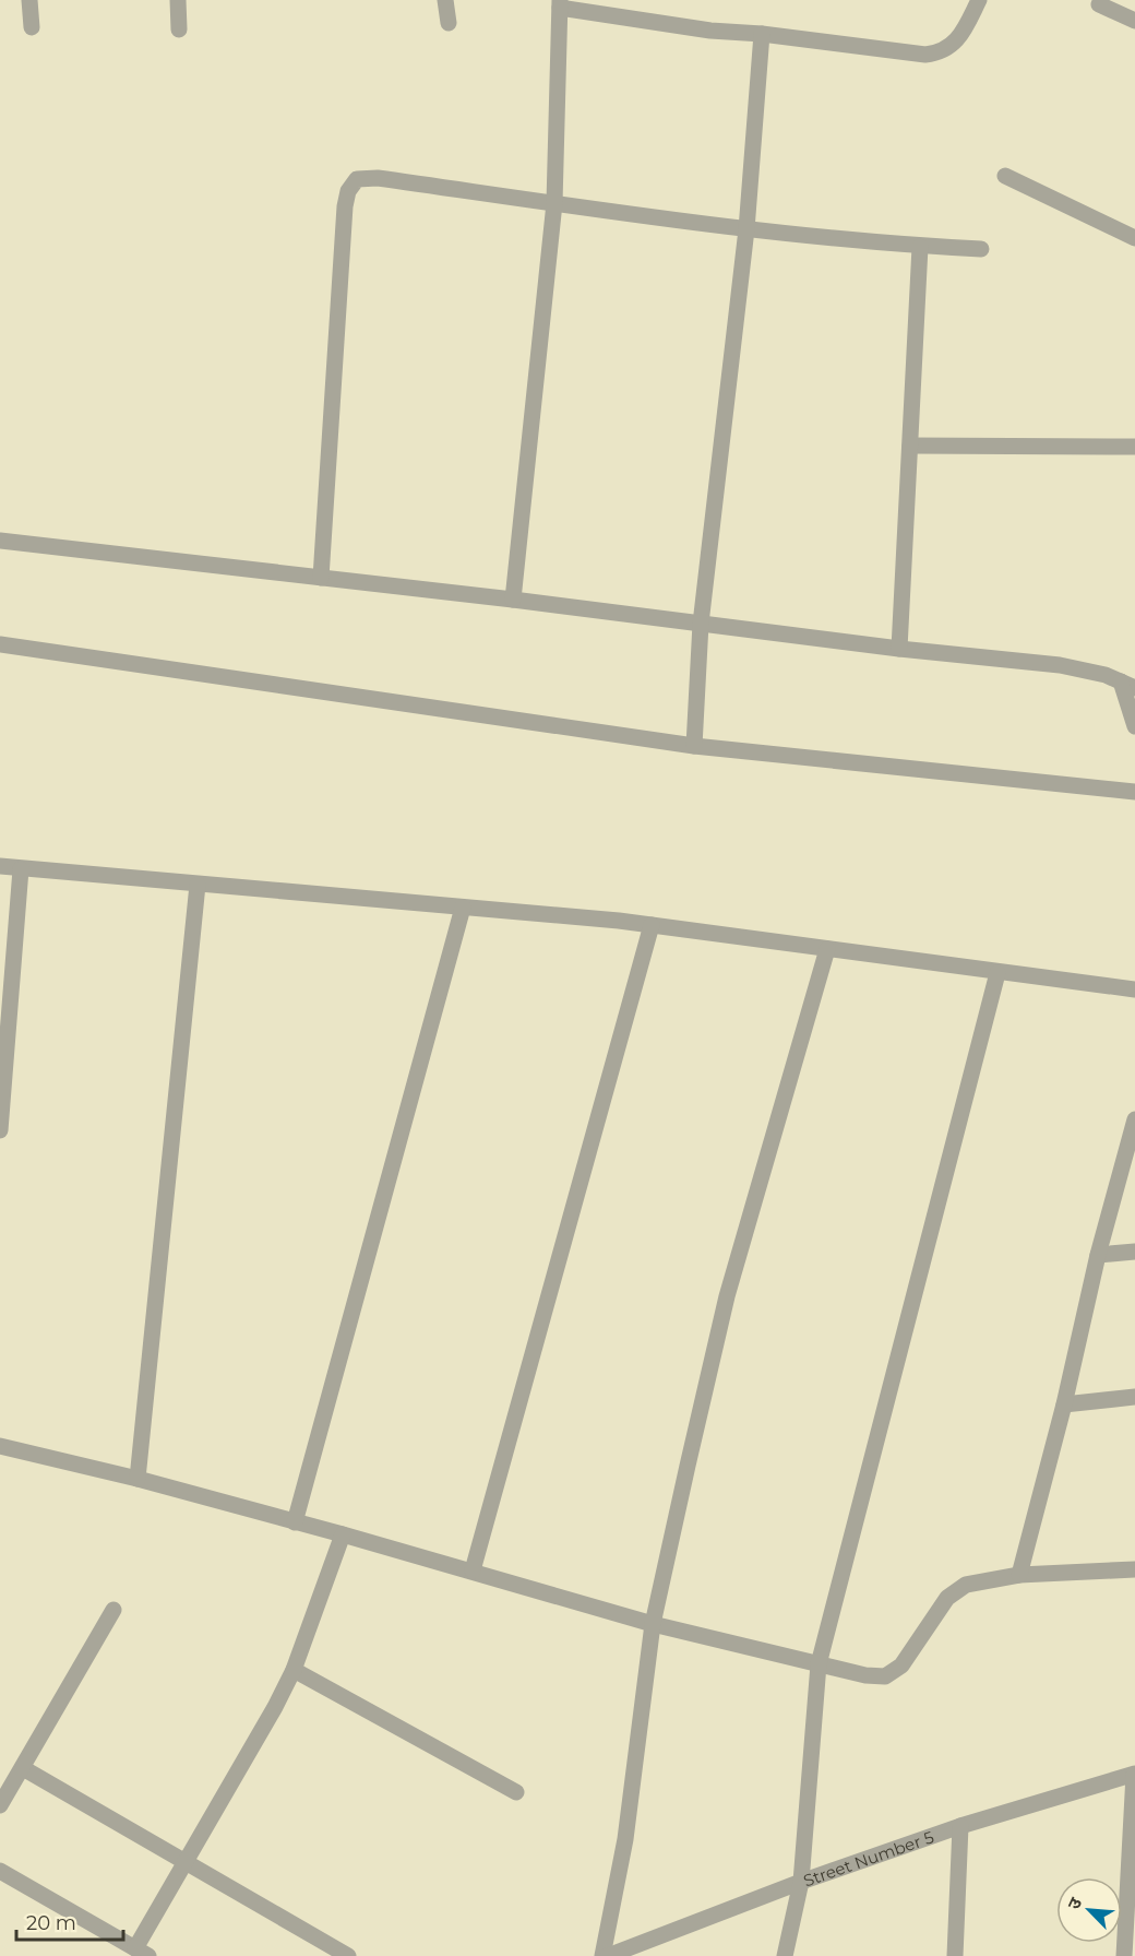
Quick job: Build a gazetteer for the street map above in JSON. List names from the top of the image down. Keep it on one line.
{"streets":{"street":["Street Number 5"]},"scale_bar":"20 m","north":"top left"}
